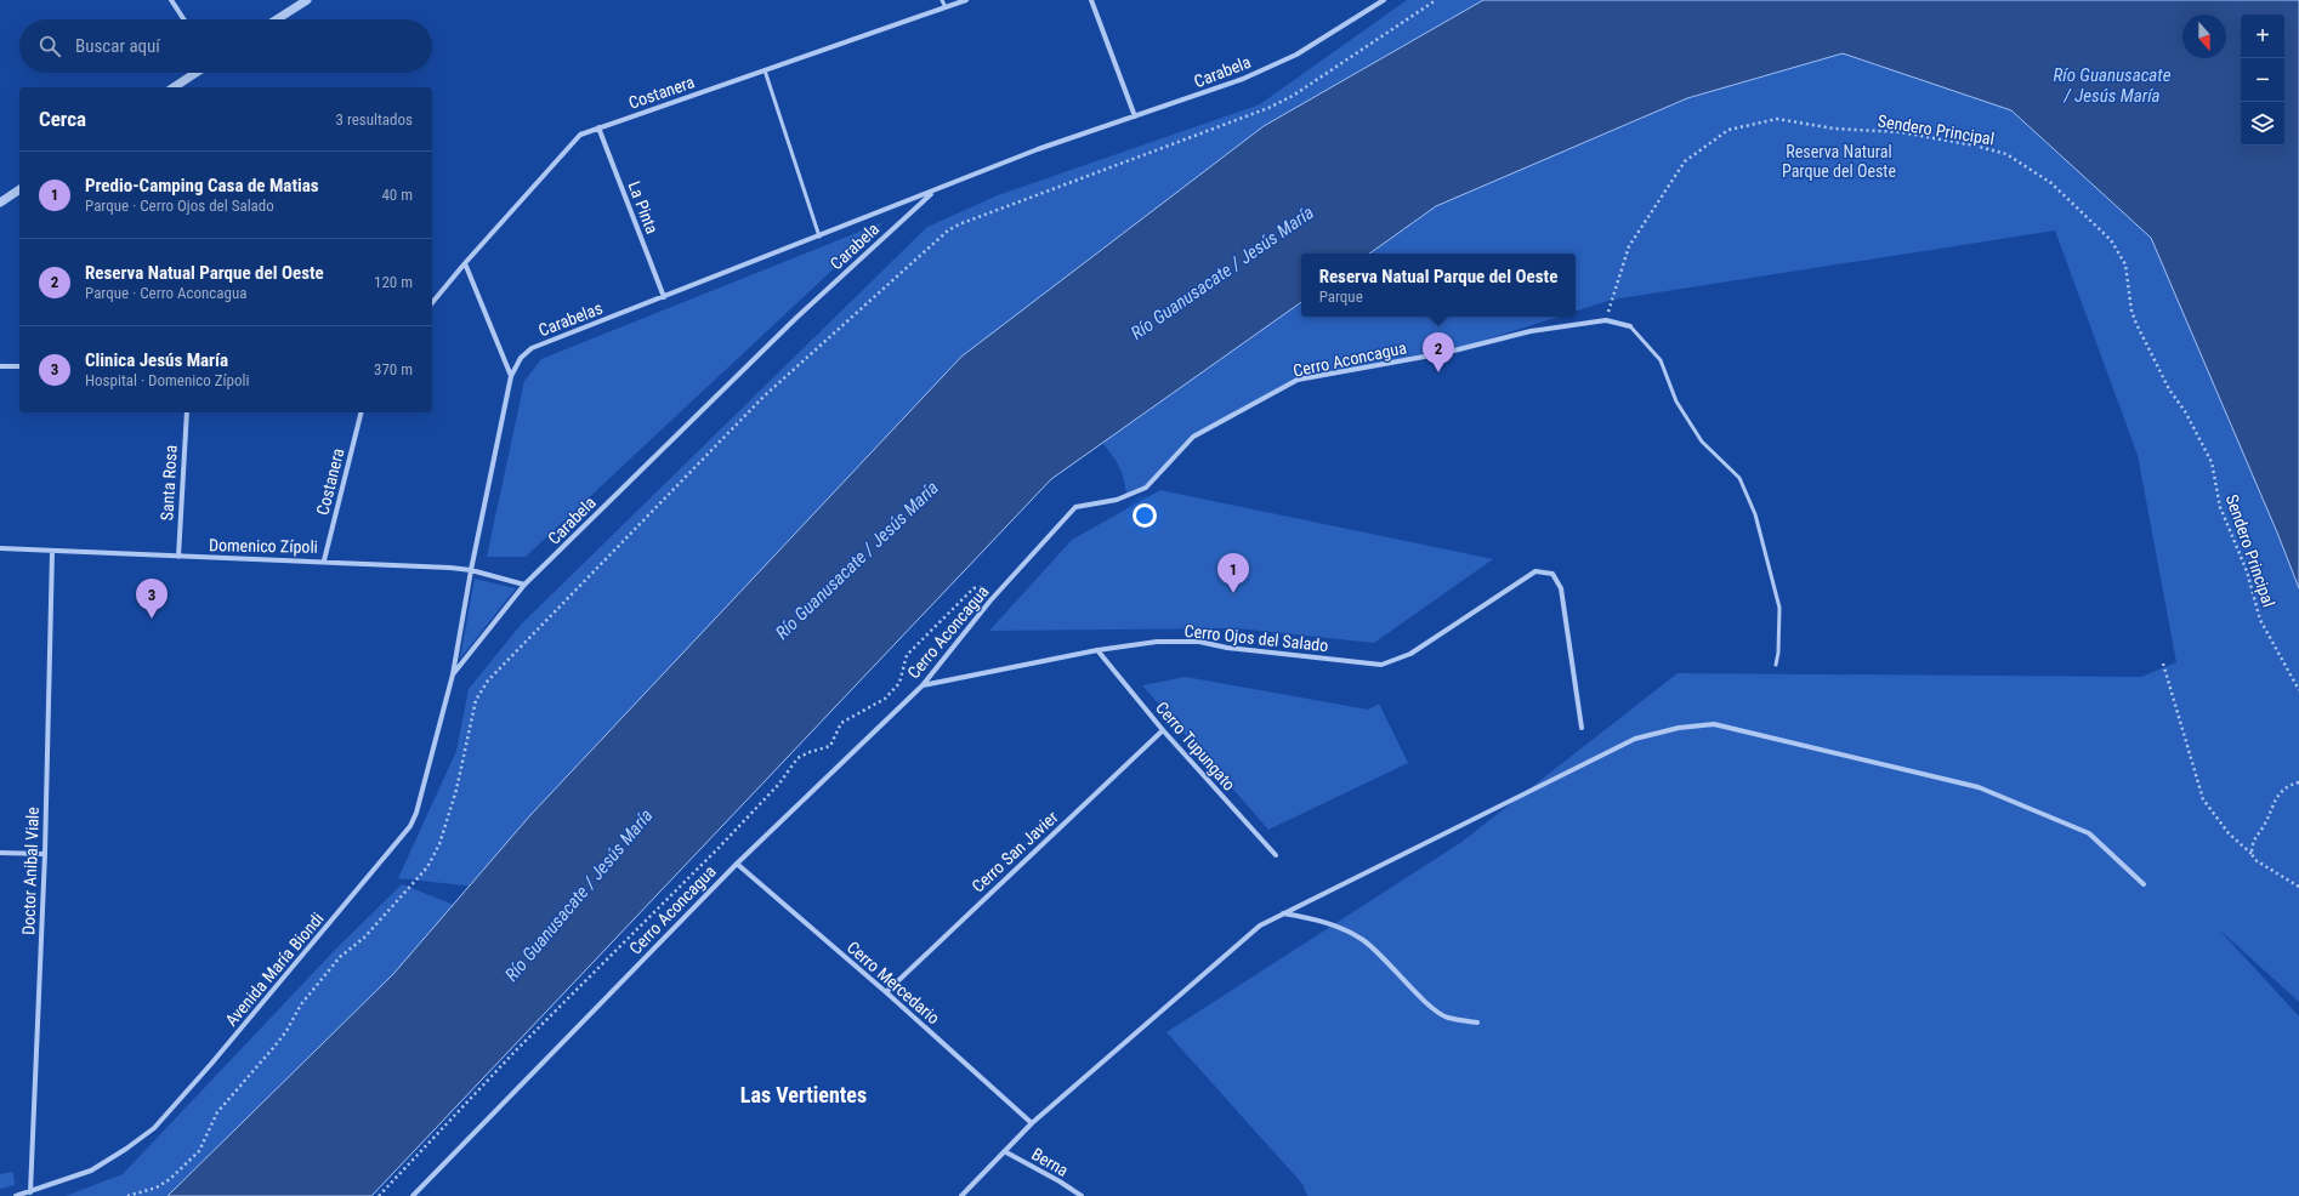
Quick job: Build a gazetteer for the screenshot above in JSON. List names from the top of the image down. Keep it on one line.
{"streets":{"street":["Carabela","Costanera","La Pinta","Carabelas","Cerro Aconcagua","Santa Rosa","Domenico Zípoli","Cerro Ojos del Salado","Cerro Tupungato","Cerro San Javier","Doctor Anibal Viale","Avenida María Biondi","Cerro Mercedario","Berna"],"path":["Sendero Principal"]},"crossings":[["Carabela","Carabelas"],["Carabela","Domenico Zípoli"],["Carabela","Avenida María Biondi"],["Costanera","La Pinta"],["Costanera","Domenico Zípoli"],["Sendero Principal","Cerro Aconcagua"],["La Pinta","Carabelas"],["Carabelas","Domenico Zípoli"],["Carabelas","Avenida María Biondi"],["Cerro Aconcagua","Cerro Ojos del Salado"],["Cerro Aconcagua","Cerro Mercedario"],["Santa Rosa","Domenico Zípoli"],["Domenico Zípoli","Doctor Anibal Viale"],["Cerro Ojos del Salado","Cerro Tupungato"],["Cerro Tupungato","Cerro San Javier"],["Cerro San Javier","Cerro Mercedario"],["Doctor Anibal Viale","Avenida María Biondi"]],"districts":["Las Vertientes"],"water":["Río Guanusacate / Jesús María"],"parks":["Reserva Natural Parque del Oeste"],"north":"bottom","page":{"map_buttons":["+","−"],"search":"Buscar aquí","heading":["Cerca","3 resultados"],"list":[{"mark":"1","name":"Predio-Camping Casa de Matias","note":"Parque · Cerro Ojos del Salado","value":"40 m"},{"mark":"2","name":"Reserva Natual Parque del Oeste","note":"Parque · Cerro Aconcagua","value":"120 m"},{"mark":"3","name":"Clinica Jesús María","note":"Hospital · Domenico Zípoli","value":"370 m"}],"popup":["Reserva Natual Parque del Oeste","Parque"],"pins":["2","1","3"]}}
